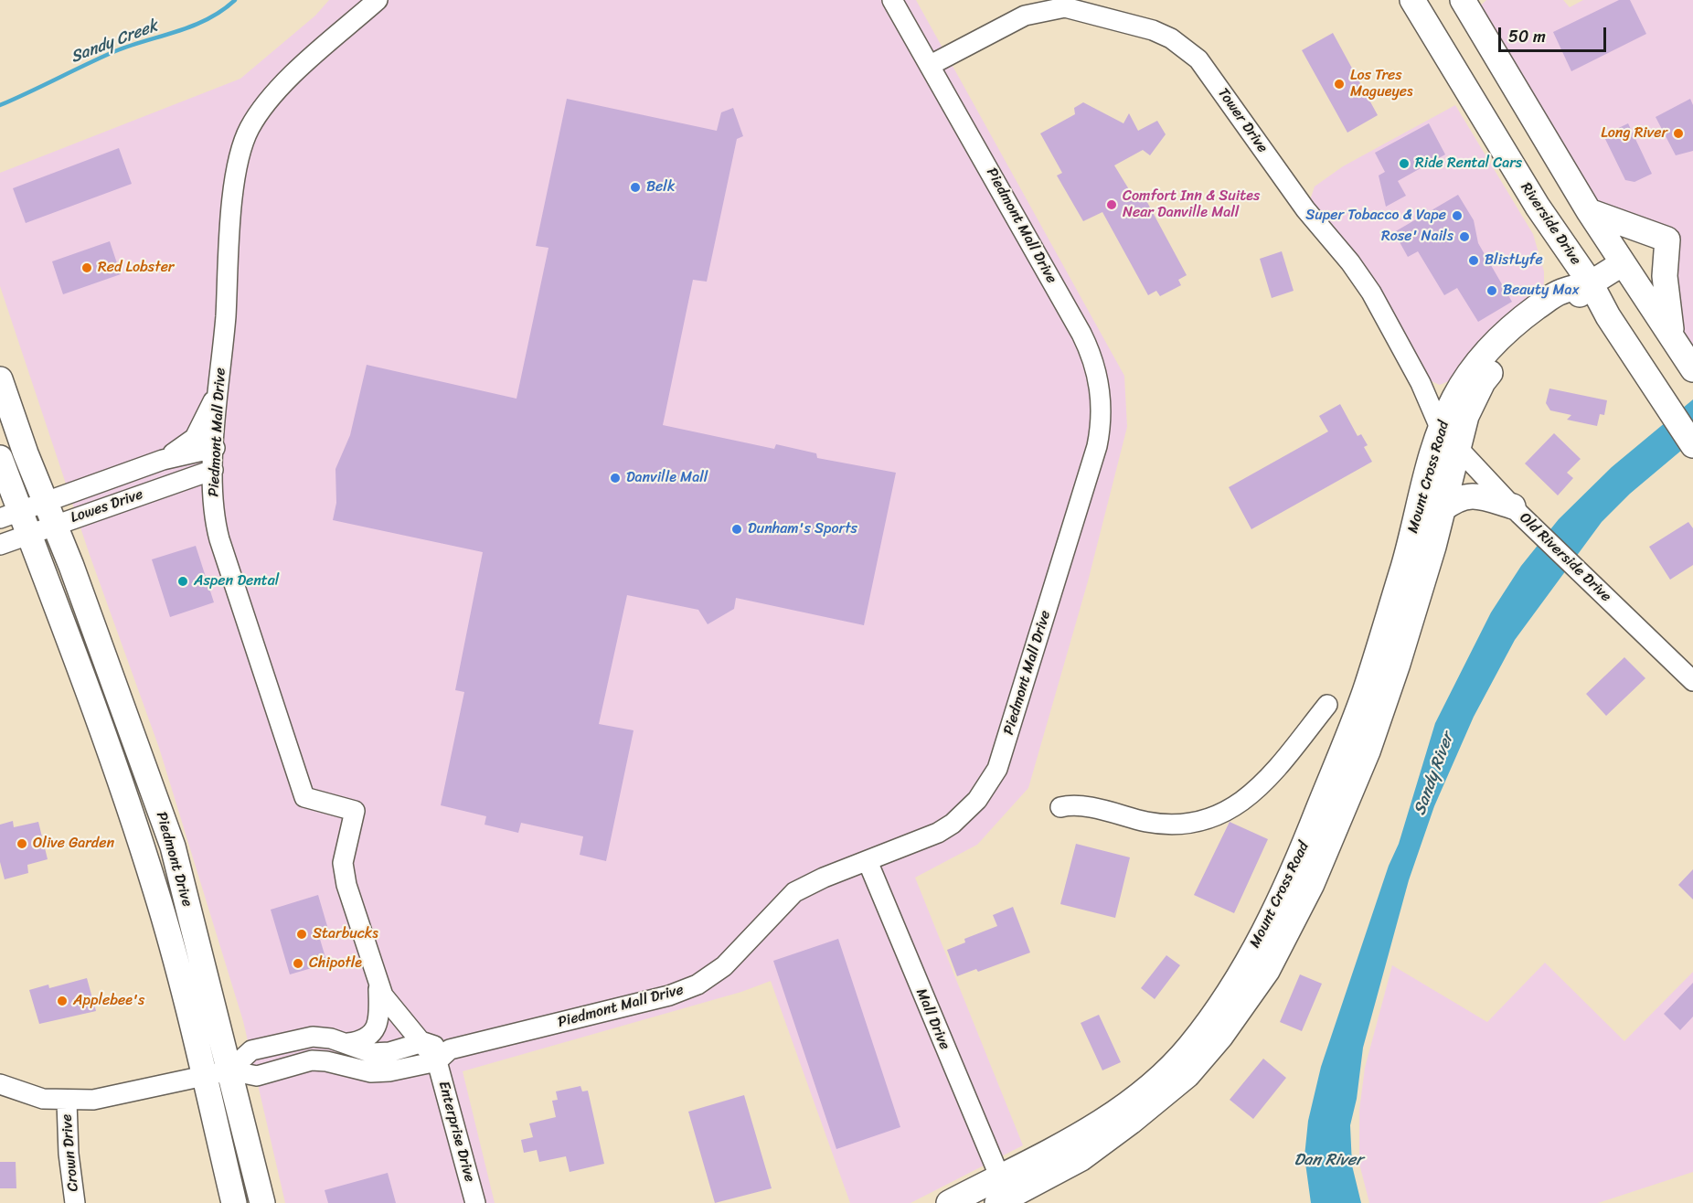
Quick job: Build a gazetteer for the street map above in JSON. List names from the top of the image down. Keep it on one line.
{"streets":{"main road":["Riverside Drive","Mount Cross Road","Piedmont Drive"],"street":["Tower Drive","Piedmont Mall Drive","Lowes Drive","Old Riverside Drive","Mall Drive","Enterprise Drive","Crown Drive"]},"crossings":[["Tower Drive","Piedmont Mall Drive"],["Tower Drive","Mount Cross Road"],["Tower Drive","Old Riverside Drive"],["Riverside Drive","Mount Cross Road"],["Piedmont Mall Drive","Lowes Drive"],["Piedmont Mall Drive","Mall Drive"],["Piedmont Mall Drive","Enterprise Drive"],["Mount Cross Road","Old Riverside Drive"],["Mount Cross Road","Mall Drive"],["Lowes Drive","Piedmont Drive"]],"water":["Sandy Creek","Sandy River","Dan River"],"places":["Los Tres Magueyes","Long River","Ride Rental Cars","Belk","Comfort Inn & Suites Near Danville Mall","Super Tobacco & Vape","Rose' Nails","BlistLyfe","Red Lobster","Beauty Max","Danville Mall","Dunham's Sports","Aspen Dental","Olive Garden","Starbucks","Chipotle","Applebee's"],"scale_bar":"50 m"}
